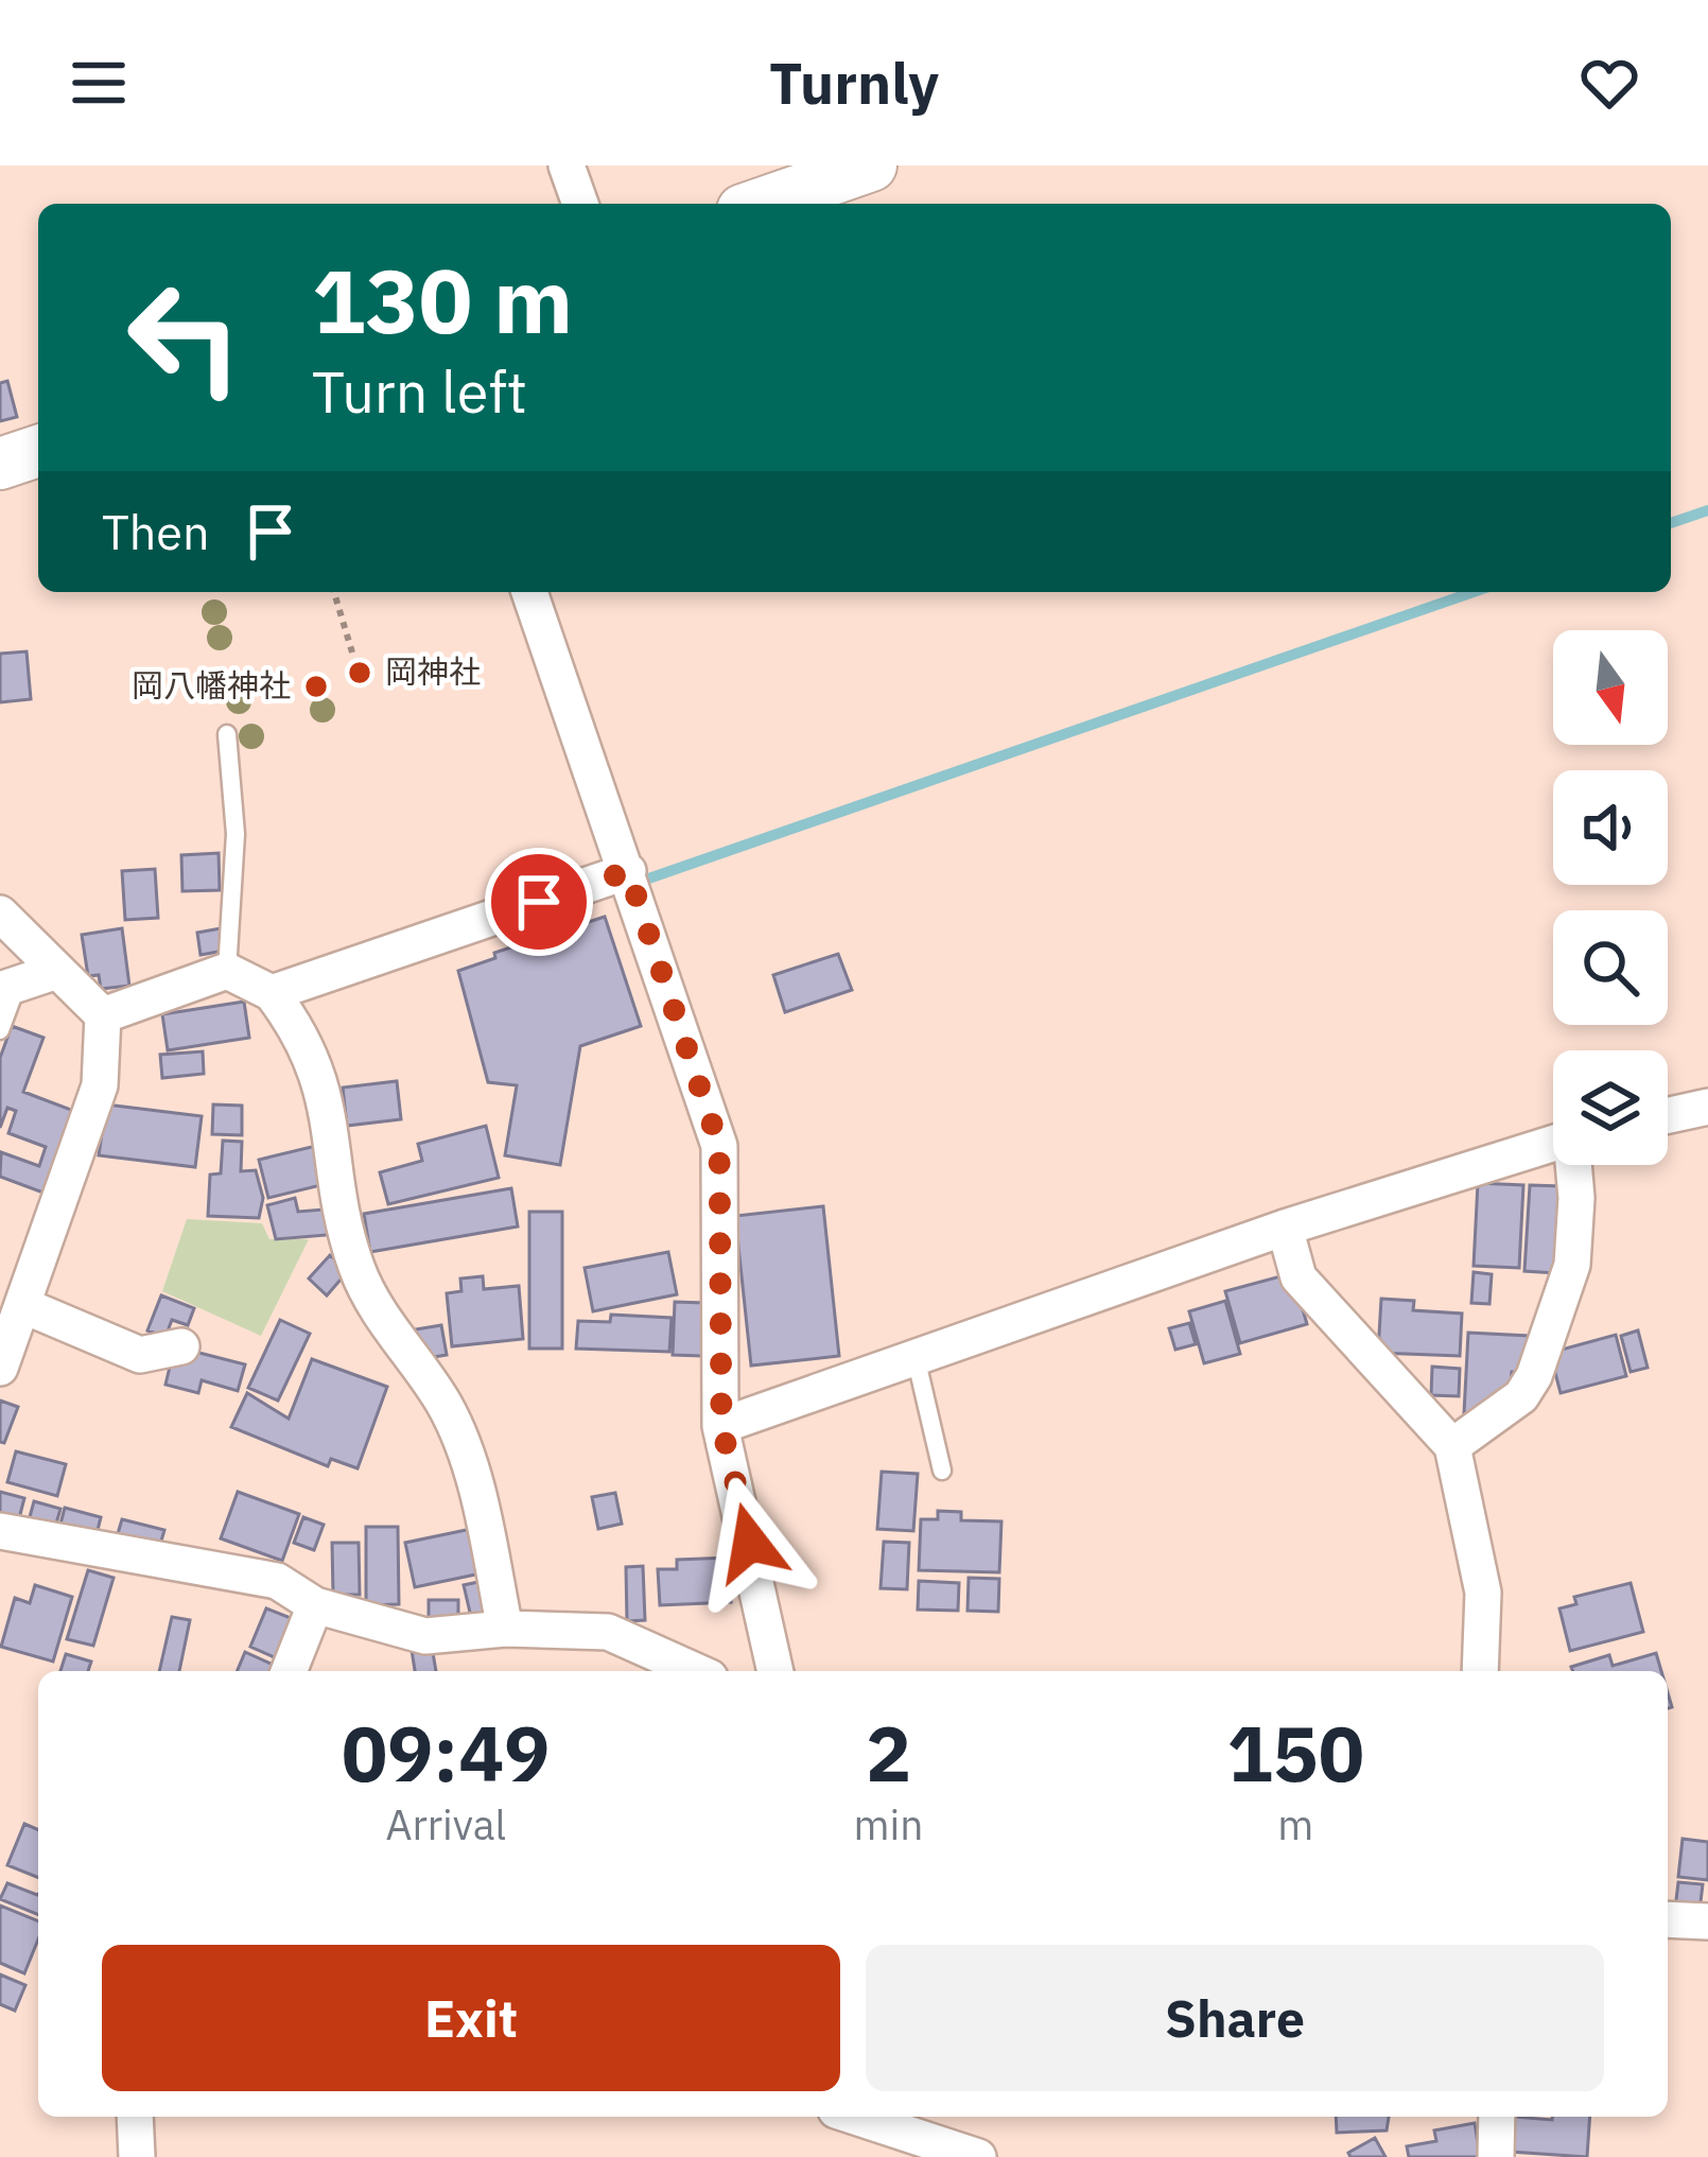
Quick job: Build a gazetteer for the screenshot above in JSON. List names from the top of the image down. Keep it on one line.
{"places":["岡神社","岡八幡神社"],"north":"bottom","page":{"header":"Turnly","turn":["130 m","Turn left"],"then":"Then","eta":["09:49","Arrival","2","min","150","m"],"buttons":["Exit","Share"]}}
